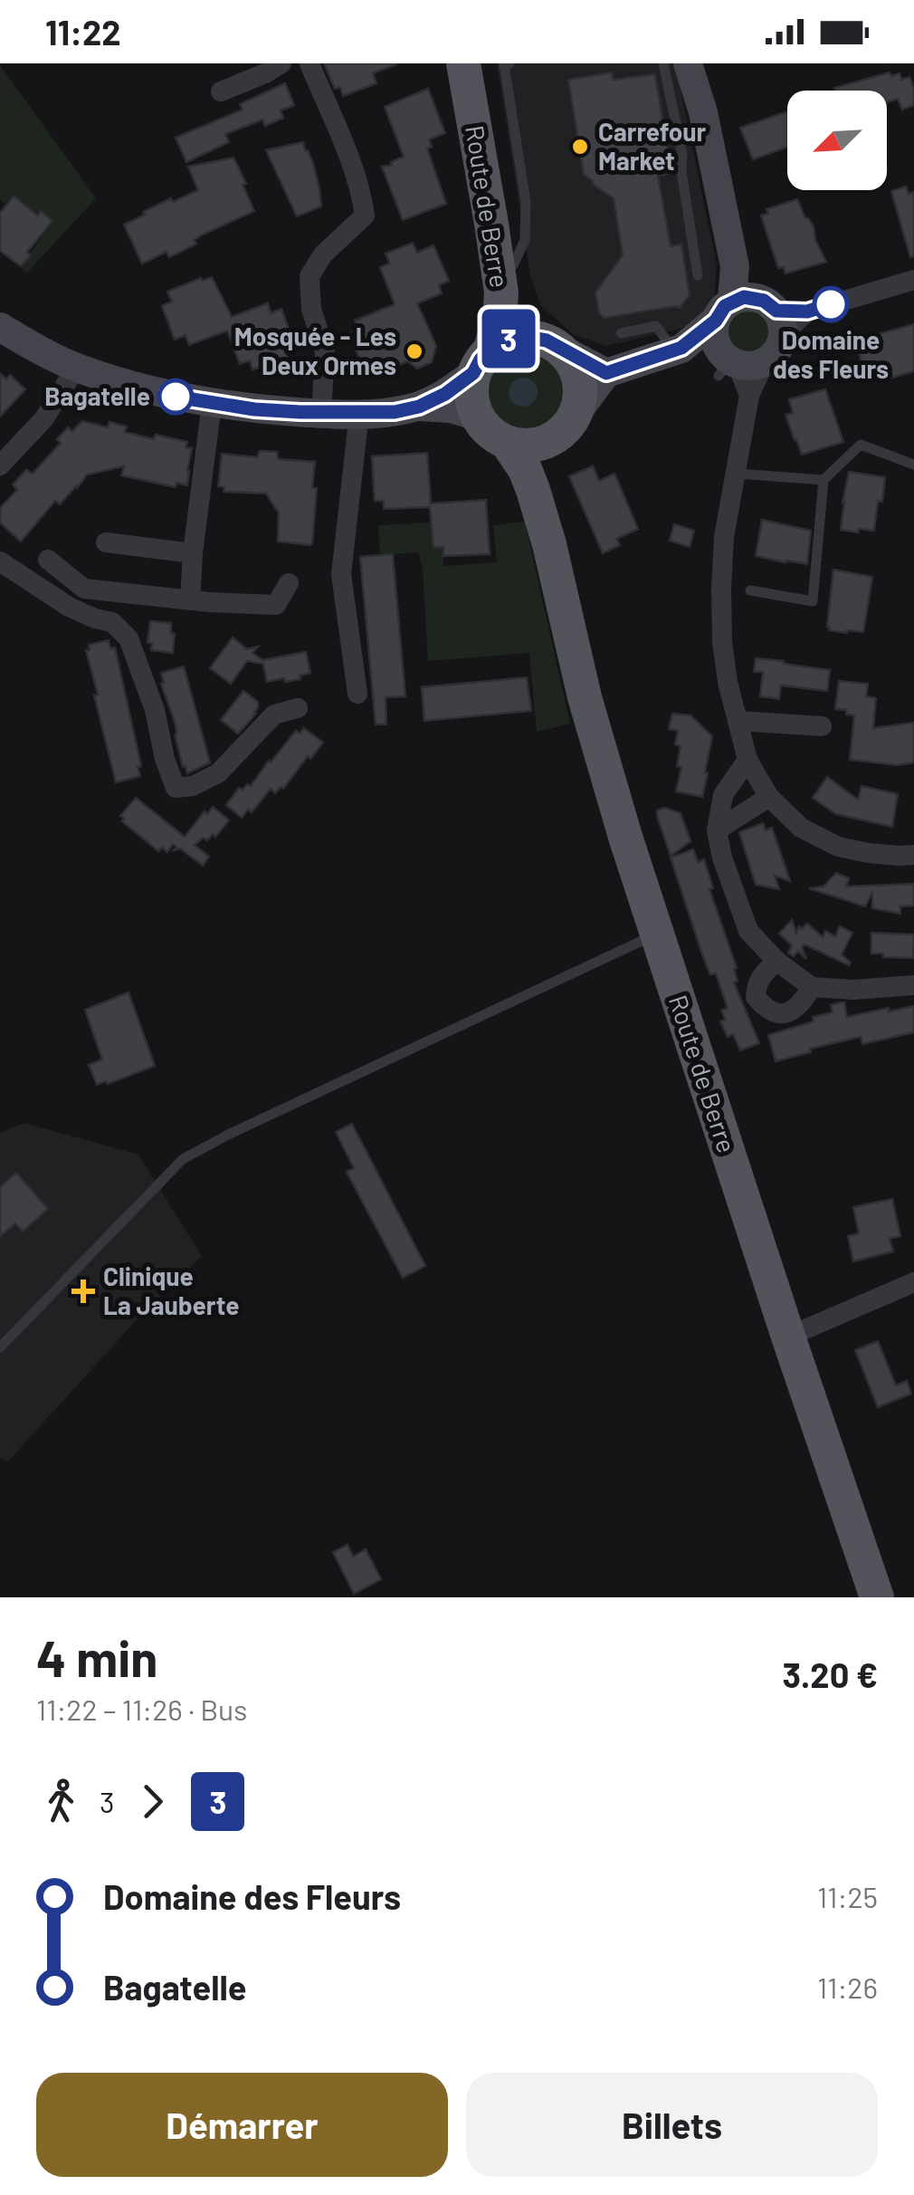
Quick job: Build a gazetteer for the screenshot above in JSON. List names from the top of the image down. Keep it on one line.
{"streets":{"main road":["Route de Berre"]},"places":{"other":["Carrefour Market","Domaine des Fleurs","Mosquée - Les Deux Ormes","Bagatelle"],"health":["Clinique La Jauberte"]},"lines":["bus line 3"],"north":"bottom left","page":{"status":"11:22","on_map":"3","heading":["4 min","11:22 – 11:26 · Bus","3.20 €"],"legs":["3","3"],"list":[{"name":"Domaine des Fleurs","value":"11:25"},{"name":"Bagatelle","value":"11:26"}],"buttons":["Démarrer","Billets"]}}
